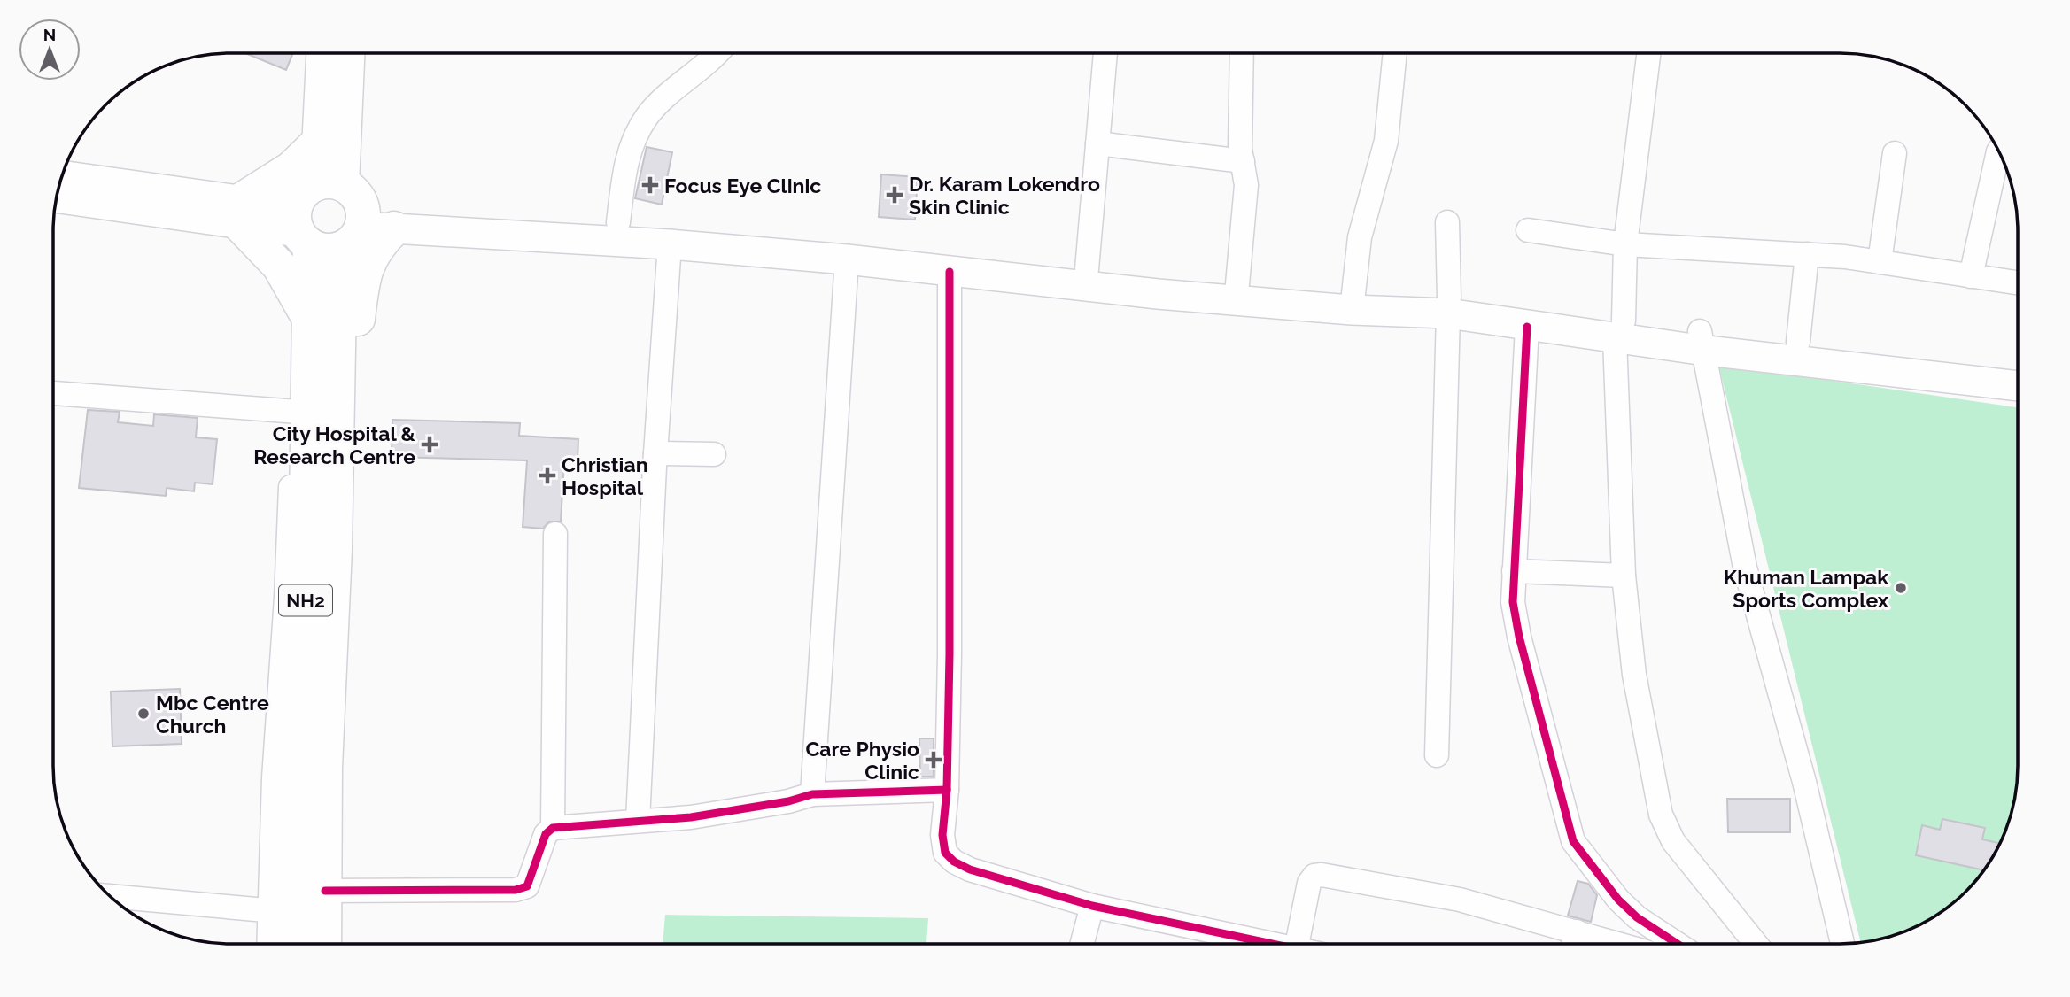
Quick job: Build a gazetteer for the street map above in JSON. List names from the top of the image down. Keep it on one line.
{"streets":{"highway":["NH2"]},"places":{"health":["Focus Eye Clinic","Dr. Karam Lokendro Skin Clinic","City Hospital & Research Centre","Christian Hospital","Care Physio Clinic"],"other":["Khuman Lampak Sports Complex","Mbc Centre Church"]},"north":"top"}
